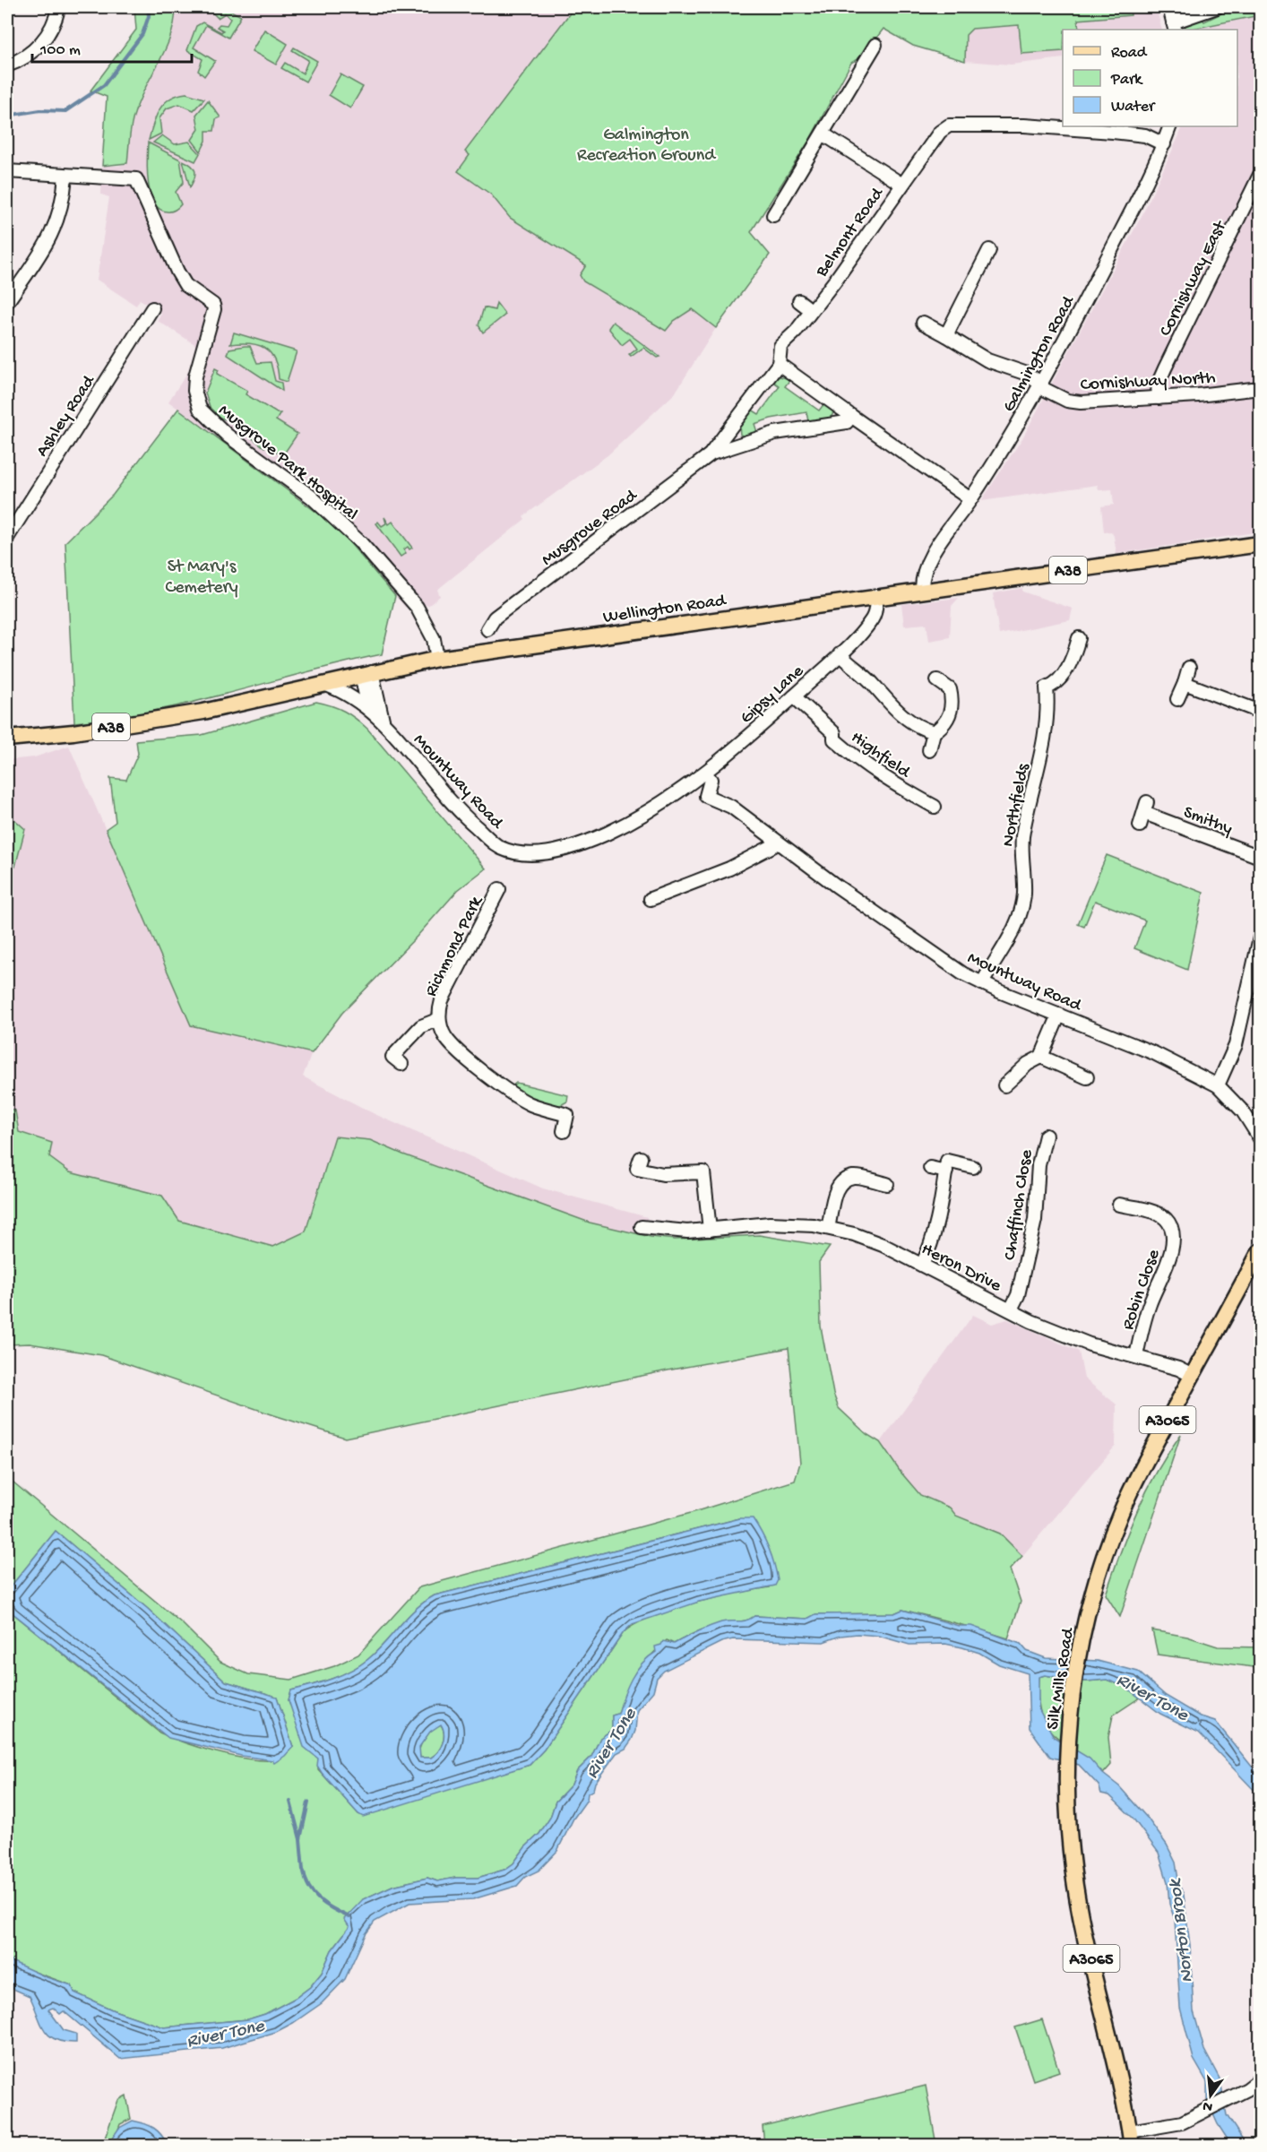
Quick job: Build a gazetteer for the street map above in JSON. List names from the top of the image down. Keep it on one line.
{"streets":{"main road":["A38","Wellington Road","A3065","Silk Mills Road"],"street":["Belmont Road","Cornishway East","Galmington Road","Cornishway North","Ashley Road","Musgrove Park Hospital","Musgrove Road","Gipsy Lane","Highfield","Mountway Road","Northfields","Smithy","Richmond Park","Chaffinch Close","Heron Drive","Robin Close"]},"crossings":[["Belmont Road","Galmington Road"],["Belmont Road","Musgrove Road"],["Cornishway East","Cornishway North"],["Galmington Road","Cornishway North"],["Galmington Road","A38"],["Musgrove Park Hospital","A38"],["Musgrove Park Hospital","Wellington Road"],["A38","Wellington Road"],["A38","Gipsy Lane"],["A38","Mountway Road"],["Wellington Road","Gipsy Lane"],["Gipsy Lane","Highfield"],["Gipsy Lane","Mountway Road"],["Mountway Road","Northfields"],["Chaffinch Close","Heron Drive"],["Heron Drive","Robin Close"],["Heron Drive","Silk Mills Road"]],"water":["River Tone","Norton Brook"],"parks":["Galmington Recreation Ground","St Mary's Cemetery"],"legend":["Road","Park","Water"],"scale_bar":"100 m","north":"bottom"}
